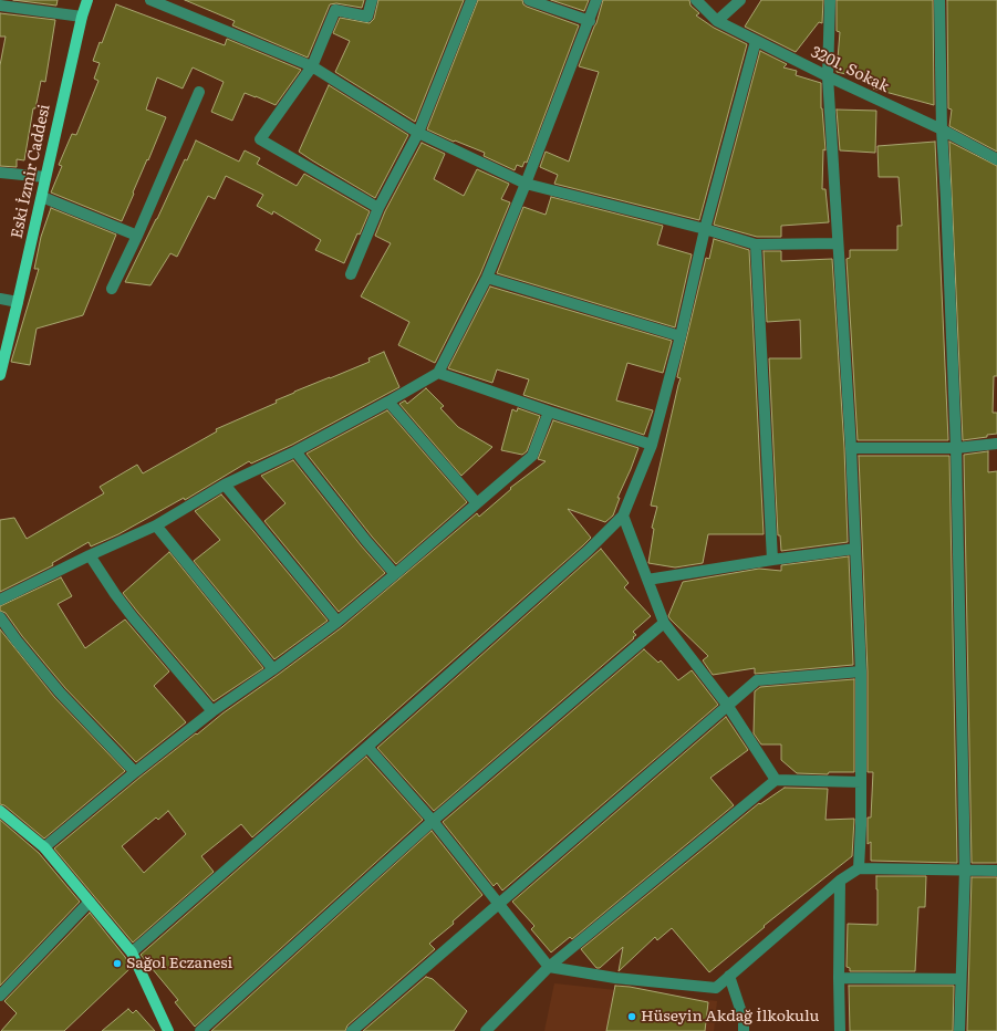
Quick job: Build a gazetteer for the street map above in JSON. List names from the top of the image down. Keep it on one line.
{"streets":{"main road":["Eski İzmir Caddesi"],"street":["3201. Sokak"]},"places":["Sağol Eczanesi","Hüseyin Akdağ İlkokulu"]}
